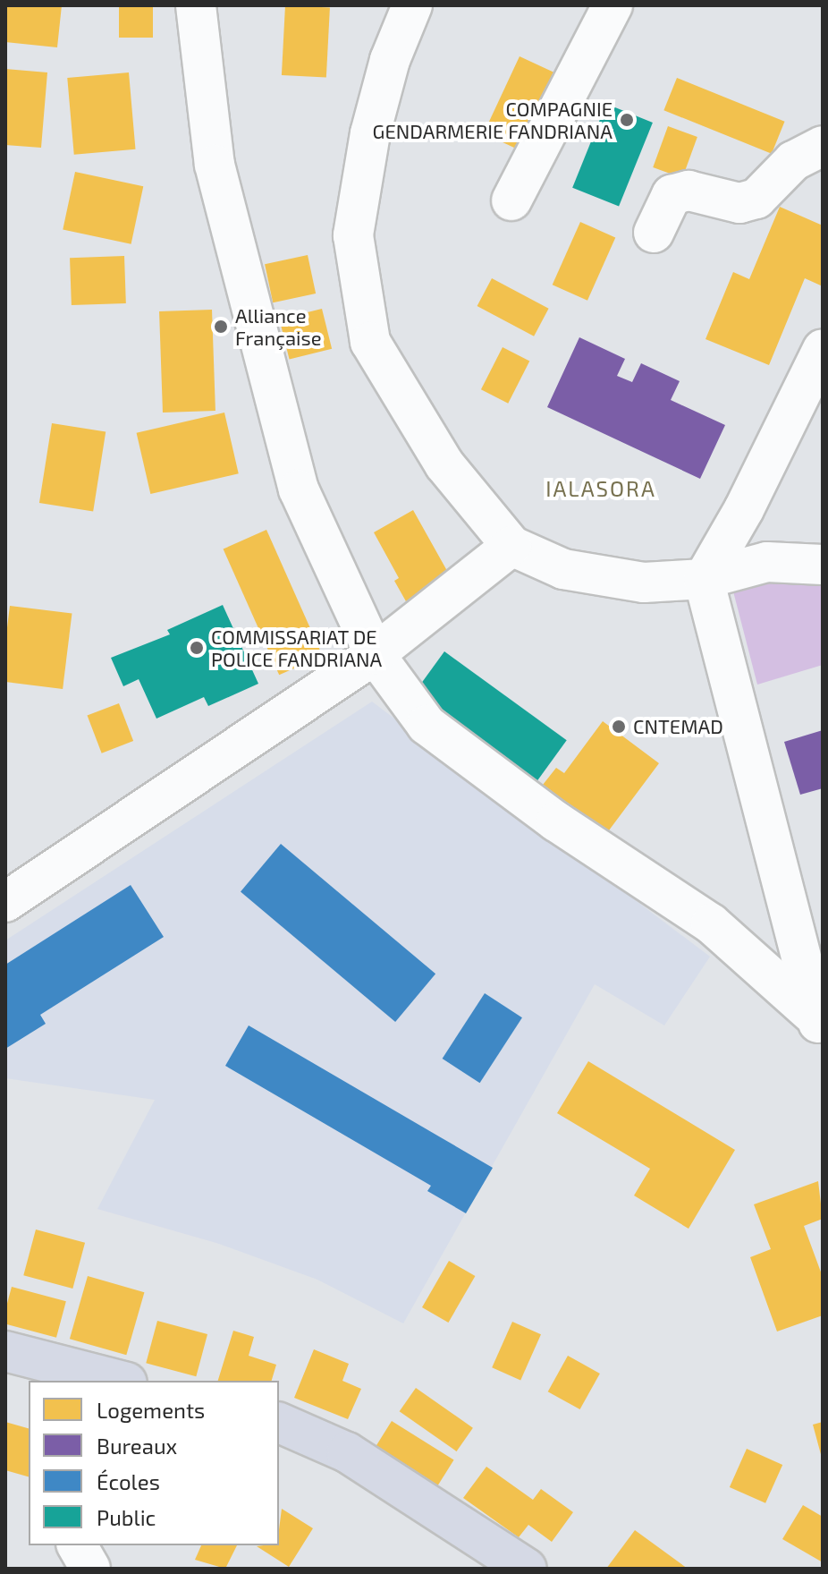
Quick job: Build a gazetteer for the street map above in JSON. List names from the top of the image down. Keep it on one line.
{"districts":["IALASORA"],"places":["COMPAGNIE GENDARMERIE FANDRIANA","Alliance Française","COMMISSARIAT DE POLICE FANDRIANA","CNTEMAD"],"legend":["Logements","Bureaux","Écoles","Public"]}
